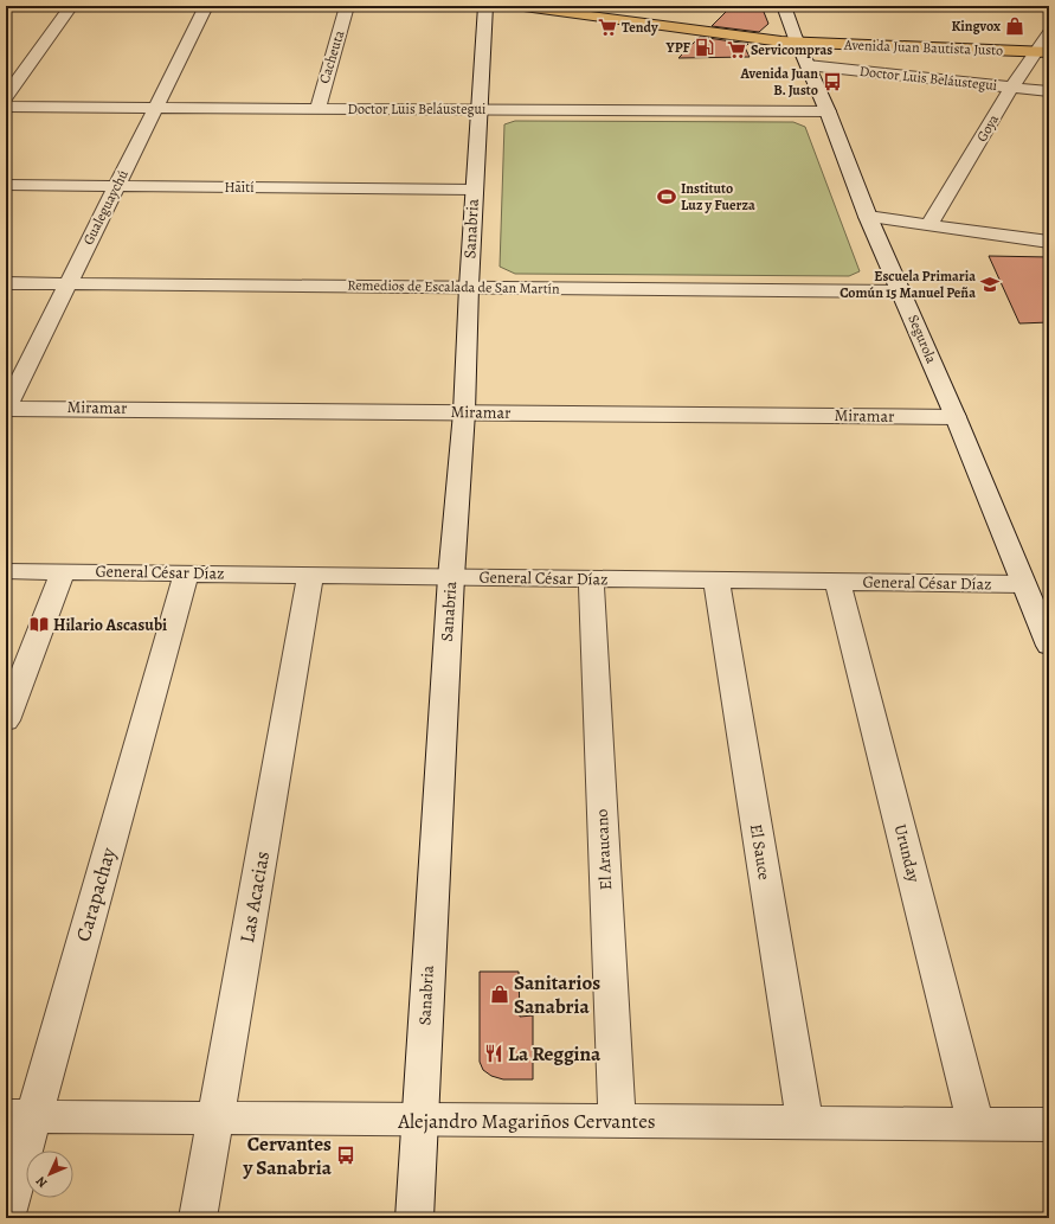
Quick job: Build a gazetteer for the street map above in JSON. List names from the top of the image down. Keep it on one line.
{"streets":{"main road":["Avenida Juan Bautista Justo"],"street":["Cacheuta","Doctor Luis Beláustegui","Goya","Haití","Gualeguaychú","Sanabria","Remedios de Escalada de San Martín","Segurola","Miramar","General César Díaz","El Araucano","El Sauce","Urunday","Carapachay","Las Acacias","Alejandro Magariños Cervantes"]},"crossings":[["Avenida Juan Bautista Justo","Goya"],["Avenida Juan Bautista Justo","Segurola"],["Cacheuta","Doctor Luis Beláustegui"],["Doctor Luis Beláustegui","Goya"],["Doctor Luis Beláustegui","Gualeguaychú"],["Doctor Luis Beláustegui","Sanabria"],["Doctor Luis Beláustegui","Segurola"],["Haití","Gualeguaychú"],["Haití","Sanabria"],["Gualeguaychú","Remedios de Escalada de San Martín"],["Gualeguaychú","Miramar"],["Sanabria","Remedios de Escalada de San Martín"],["Sanabria","Miramar"],["Sanabria","General César Díaz"],["Sanabria","Alejandro Magariños Cervantes"],["Remedios de Escalada de San Martín","Segurola"],["Segurola","Miramar"],["Segurola","General César Díaz"],["General César Díaz","El Araucano"],["General César Díaz","El Sauce"],["General César Díaz","Urunday"],["General César Díaz","Carapachay"],["General César Díaz","Las Acacias"],["El Araucano","Alejandro Magariños Cervantes"],["El Sauce","Alejandro Magariños Cervantes"],["Urunday","Alejandro Magariños Cervantes"],["Carapachay","Alejandro Magariños Cervantes"],["Las Acacias","Alejandro Magariños Cervantes"]],"places":{"shop":["Kingvox","Sanitarios Sanabria"],"supermarket":["Tendy","Servicompras"],"fuel station":["YPF"],"bus stop":["Avenida Juan B. Justo","Cervantes y Sanabria"],"sports":["Instituto Luz y Fuerza"],"school or university":["Escuela Primaria Común 15 Manuel Peña"],"library":["Hilario Ascasubi"],"restaurant":["La Reggina"]},"north":"bottom left"}
